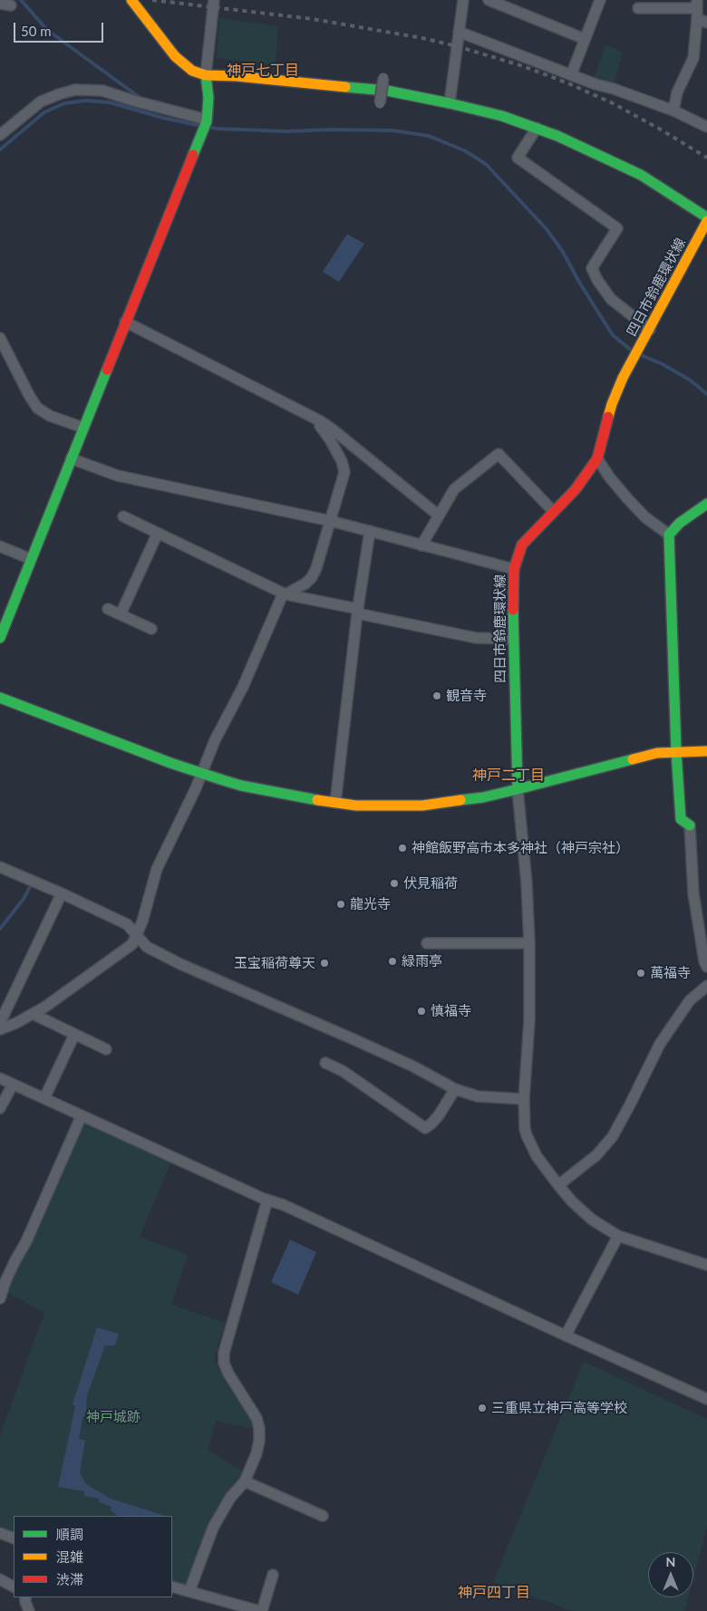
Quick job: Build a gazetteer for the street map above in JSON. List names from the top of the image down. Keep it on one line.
{"streets":{"street":["四日市鈴鹿環状線"]},"districts":["神戸七丁目","神戸二丁目","神戸四丁目"],"parks":["神戸城跡"],"places":["観音寺","神館飯野高市本多神社（神戸宗社）","伏見稲荷","龍光寺","緑雨亭","玉宝稲荷尊天","萬福寺","慎福寺","三重県立神戸高等学校"],"legend":["順調","混雑","渋滞"],"scale_bar":"50 m","north":"top"}
